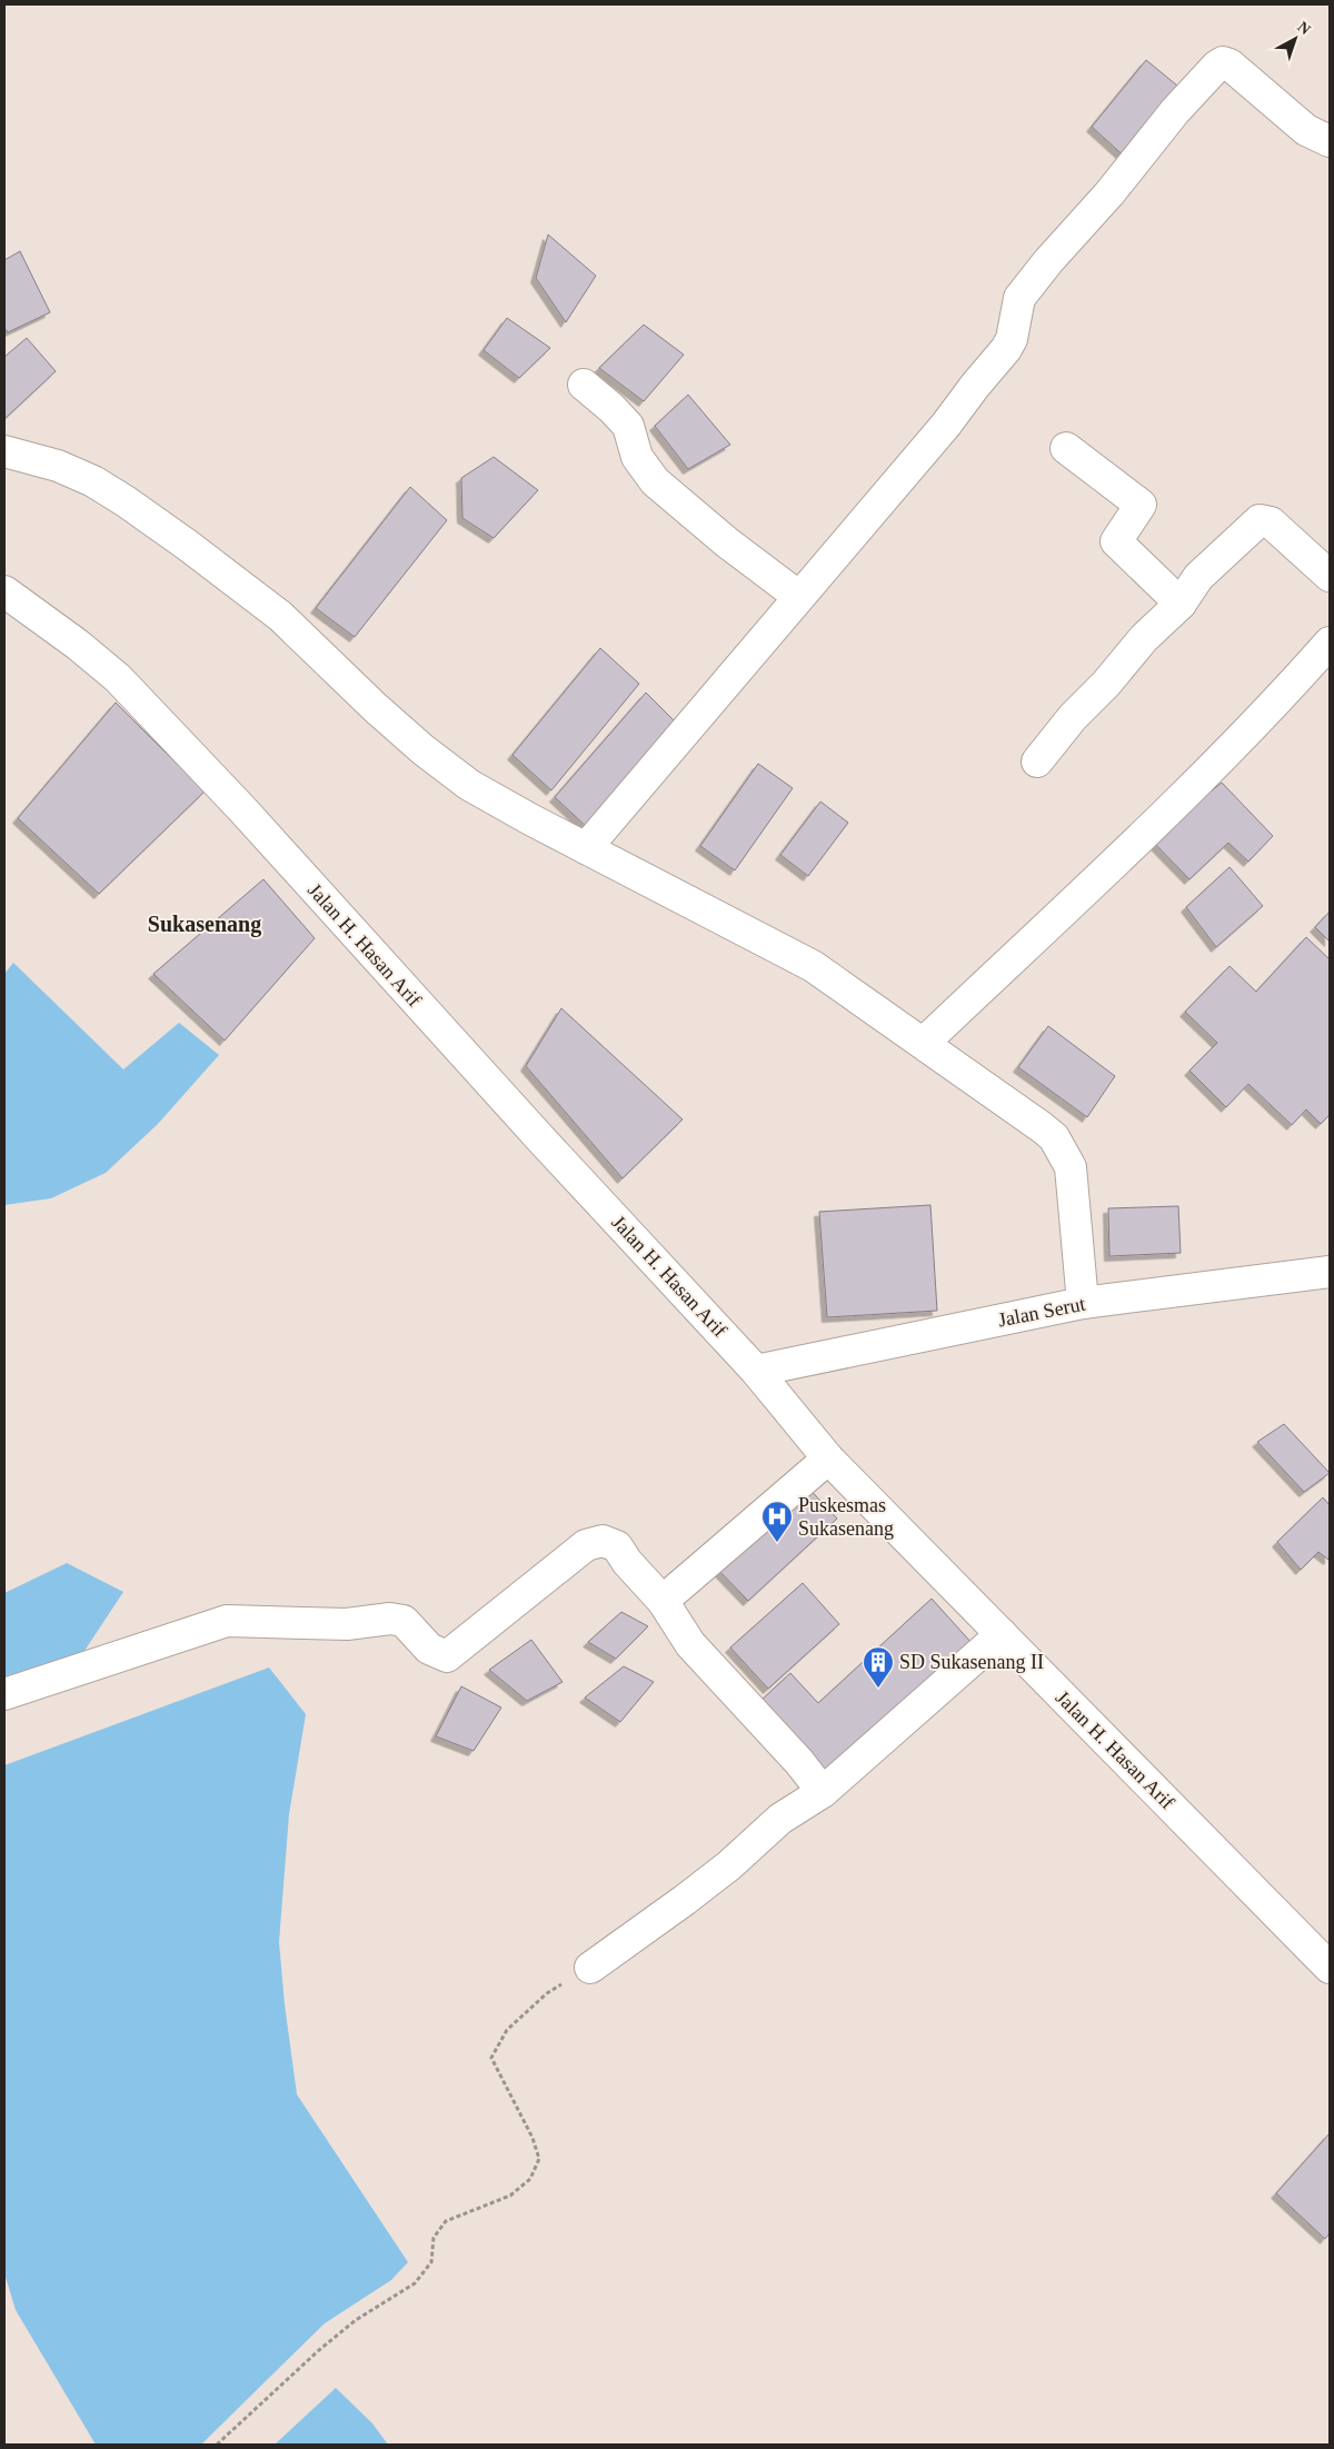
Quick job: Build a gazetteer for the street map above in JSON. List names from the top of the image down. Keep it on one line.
{"streets":{"street":["Jalan H. Hasan Arif","Jalan Serut"]},"crossings":[["Jalan H. Hasan Arif","Jalan Serut"]],"districts":["Sukasenang"],"places":{"hospital":["Puskesmas Sukasenang"],"building":["SD Sukasenang II"]},"north":"top right"}
